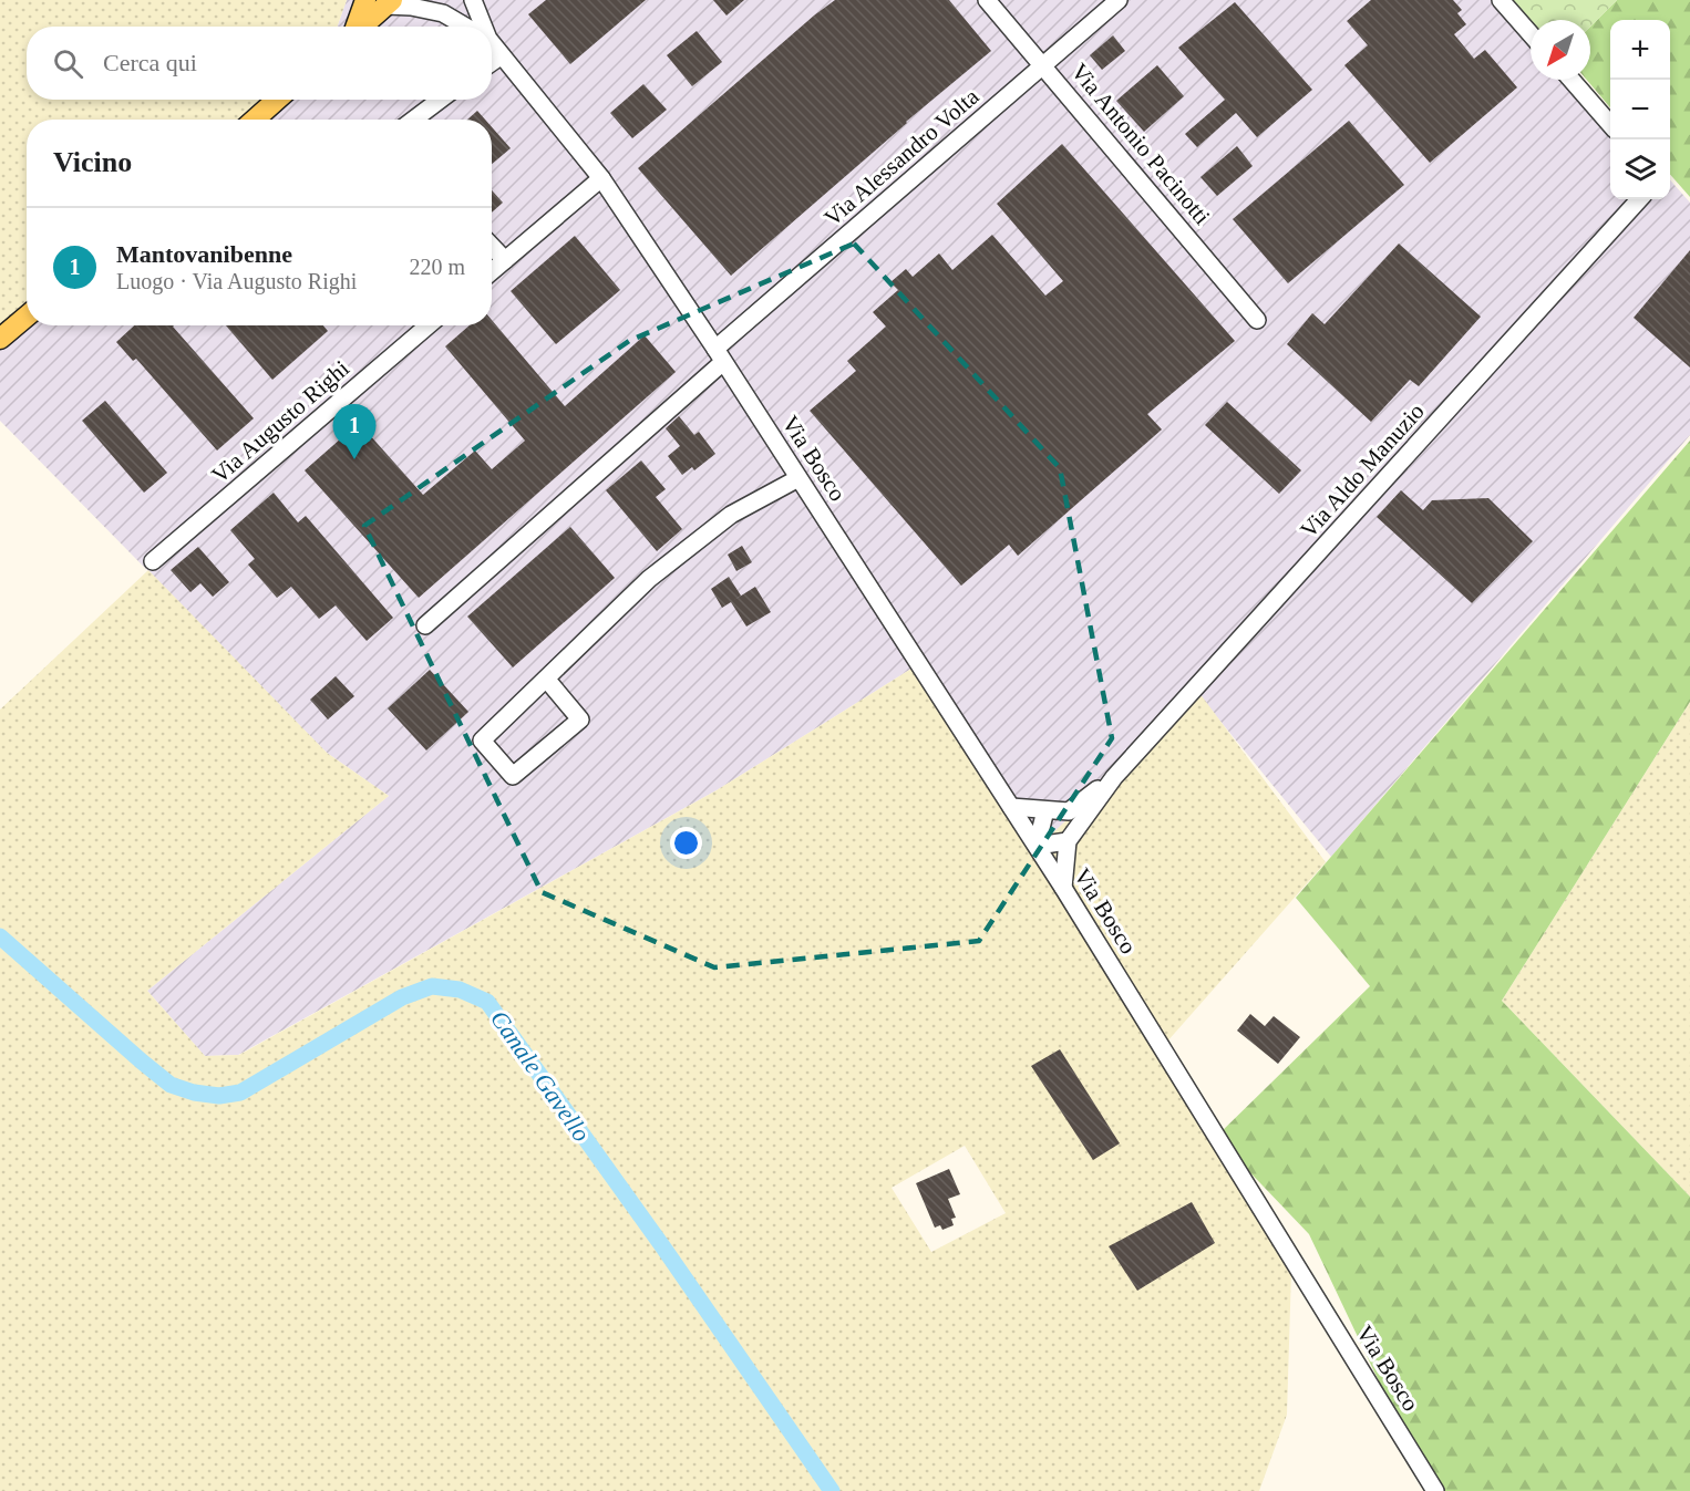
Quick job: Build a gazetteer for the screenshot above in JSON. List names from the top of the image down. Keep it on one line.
{"streets":{"street":["Via Antonio Pacinotti","Via Alessandro Volta","Via Augusto Righi","Via Bosco","Via Aldo Manuzio"]},"crossings":[["Via Antonio Pacinotti","Via Alessandro Volta"],["Via Alessandro Volta","Via Bosco"],["Via Bosco","Via Aldo Manuzio"]],"water":["Canale Gavello"],"north":"bottom left","page":{"map_buttons":["+","−"],"search":"Cerca qui","heading":"Vicino","list":[{"mark":"1","name":"Mantovanibenne","note":"Luogo · Via Augusto Righi","value":"220 m"}],"pins":"1"}}
